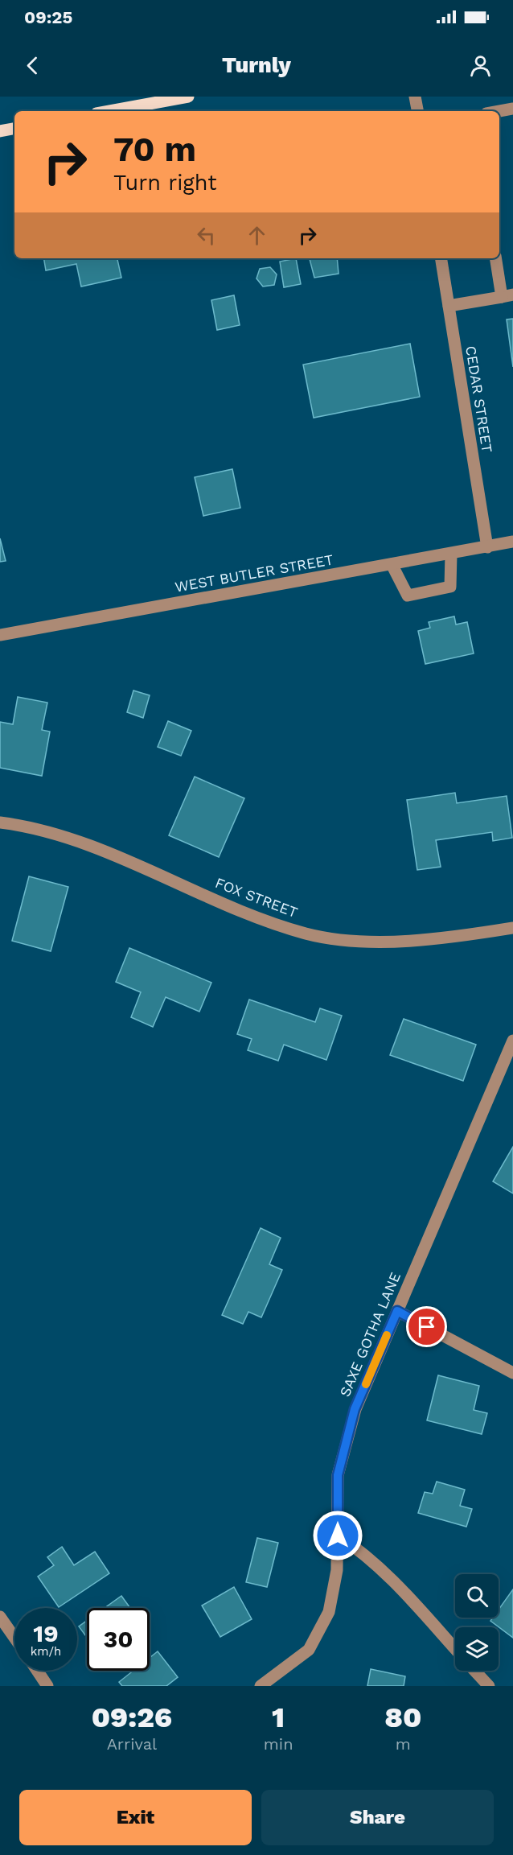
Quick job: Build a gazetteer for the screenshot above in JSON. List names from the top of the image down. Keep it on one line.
{"streets":{"street":["CEDAR STREET","WEST BUTLER STREET","FOX STREET","SAXE GOTHA LANE"]},"crossings":[["CEDAR STREET","WEST BUTLER STREET"]],"page":{"status":"09:25","header":"Turnly","turn":["70 m","Turn right"],"speed":"19 km/h","limit":"30","eta":["09:26","Arrival","1","min","80","m"],"buttons":["Exit","Share"]}}
